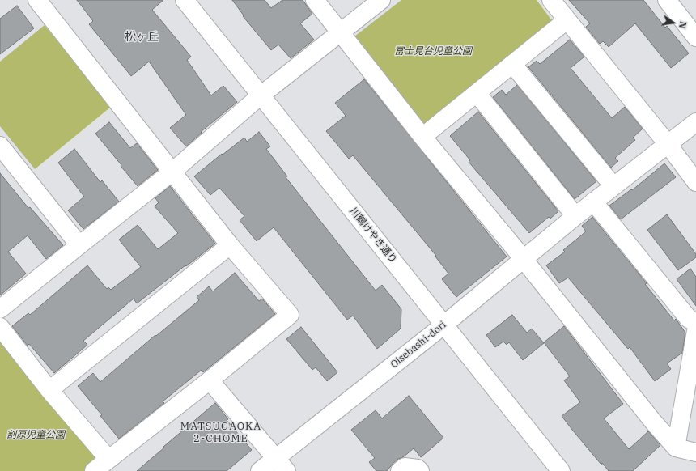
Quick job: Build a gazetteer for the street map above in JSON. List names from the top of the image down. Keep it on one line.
{"streets":{"street":["川鶴けやき通り","Oisebashi-dori"]},"crossings":[["川鶴けやき通り","Oisebashi-dori"]],"districts":["松ヶ丘","MATSUGAOKA 2-CHOME"],"parks":["富士見台児童公園","割原児童公園"],"north":"right"}
